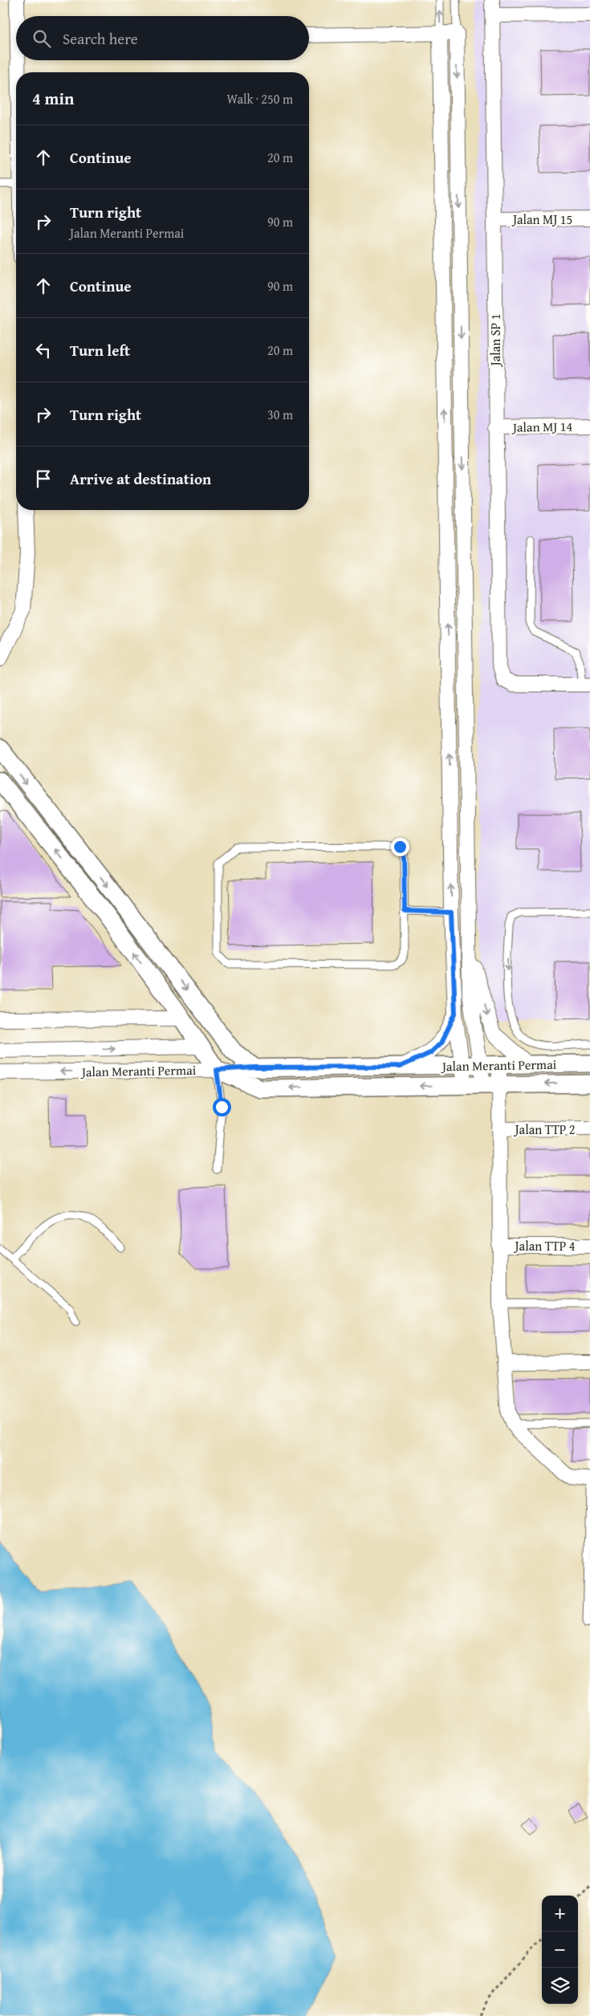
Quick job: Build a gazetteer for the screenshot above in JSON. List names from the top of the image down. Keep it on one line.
{"streets":{"street":["Jalan MJ 15","Jalan SP 1","Jalan MJ 14","Jalan Meranti Permai","Jalan TTP 2","Jalan TTP 4"]},"crossings":[["Jalan MJ 15","Jalan SP 1"],["Jalan SP 1","Jalan MJ 14"]],"page":{"search":"Search here","heading":["4 min","Walk · 250 m"],"list":[["Continue","20 m"],["Turn right","Jalan Meranti Permai","90 m"],["Continue","90 m"],["Turn left","20 m"],["Turn right","30 m"],"Arrive at destination"],"map_buttons":["+","−"]}}
